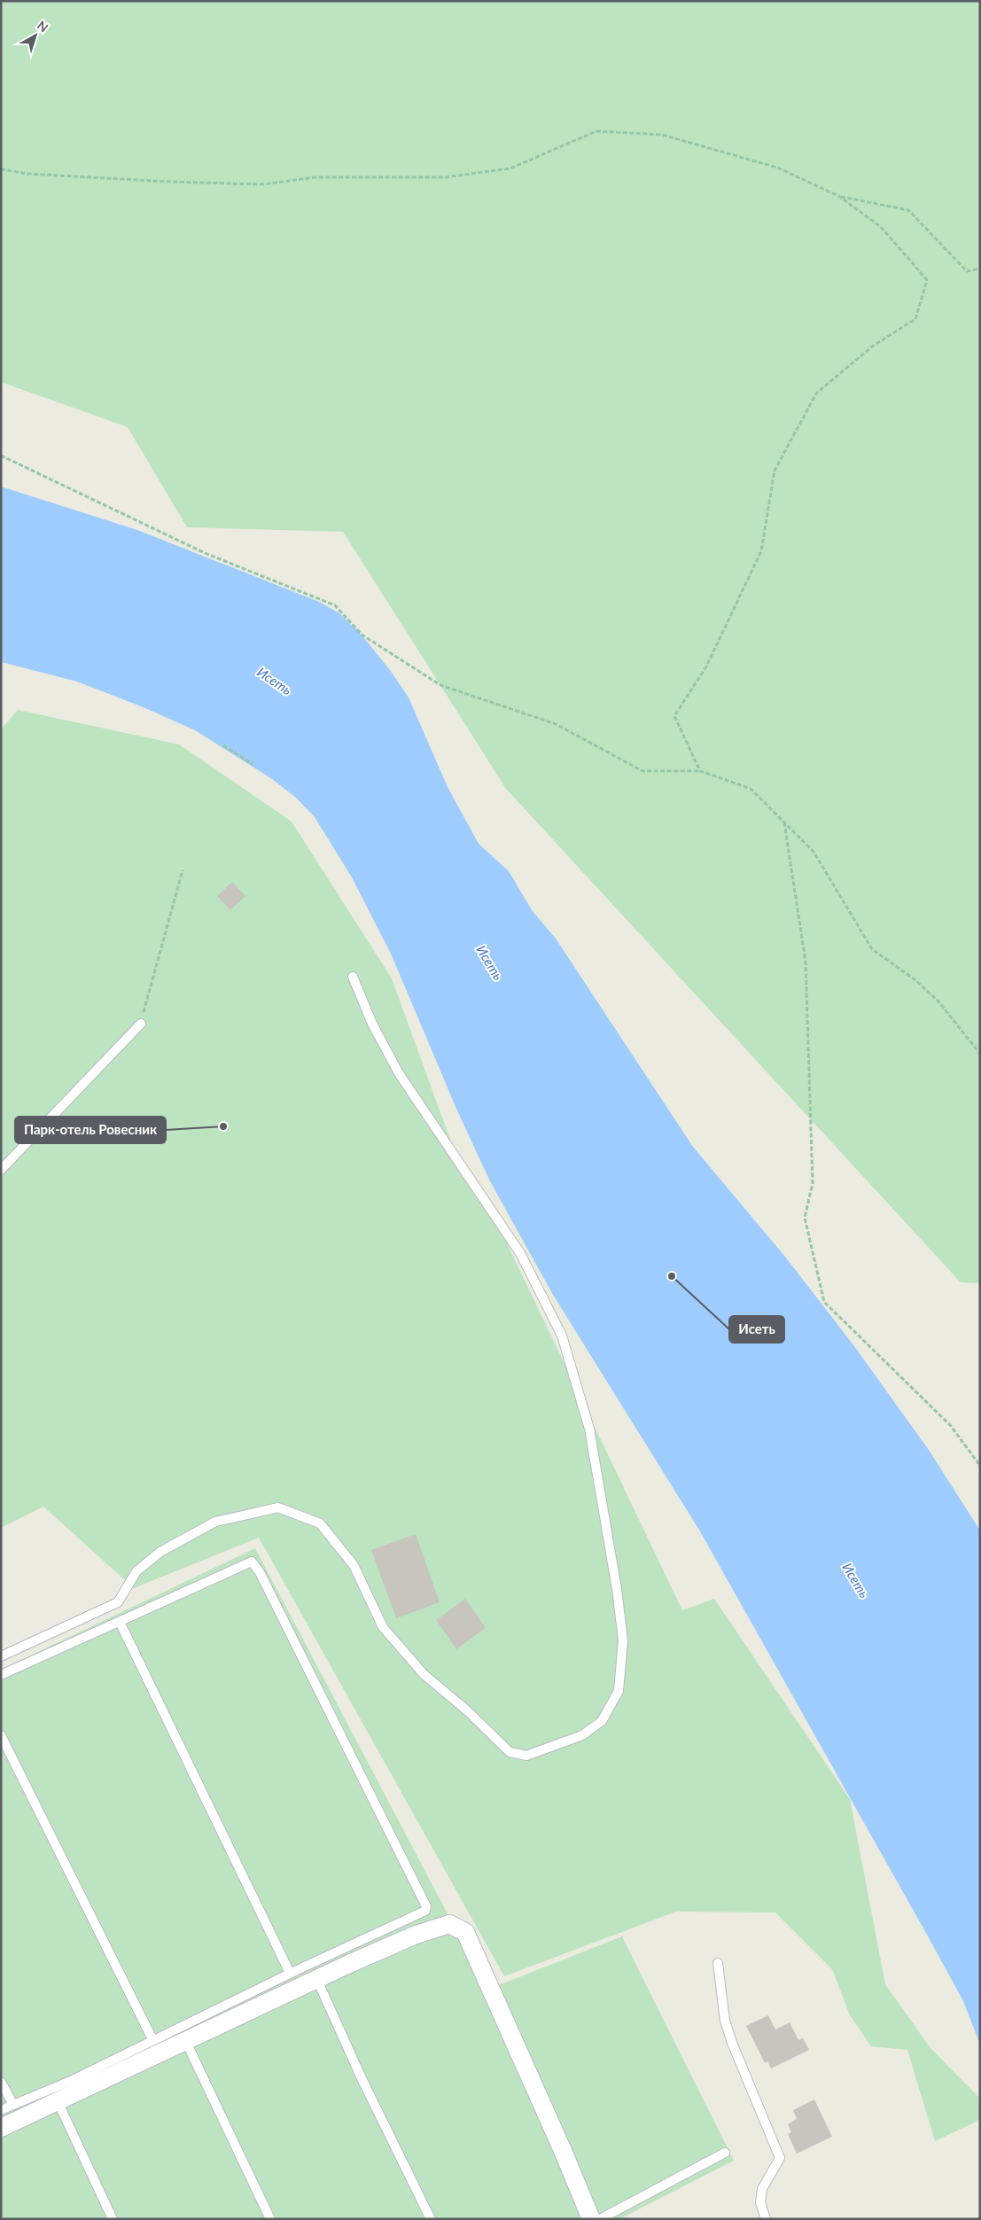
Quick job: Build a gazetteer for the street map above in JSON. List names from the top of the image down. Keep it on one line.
{"water":["Исеть"],"places":["Парк-отель Ровесник","Исеть"],"north":"top right"}
